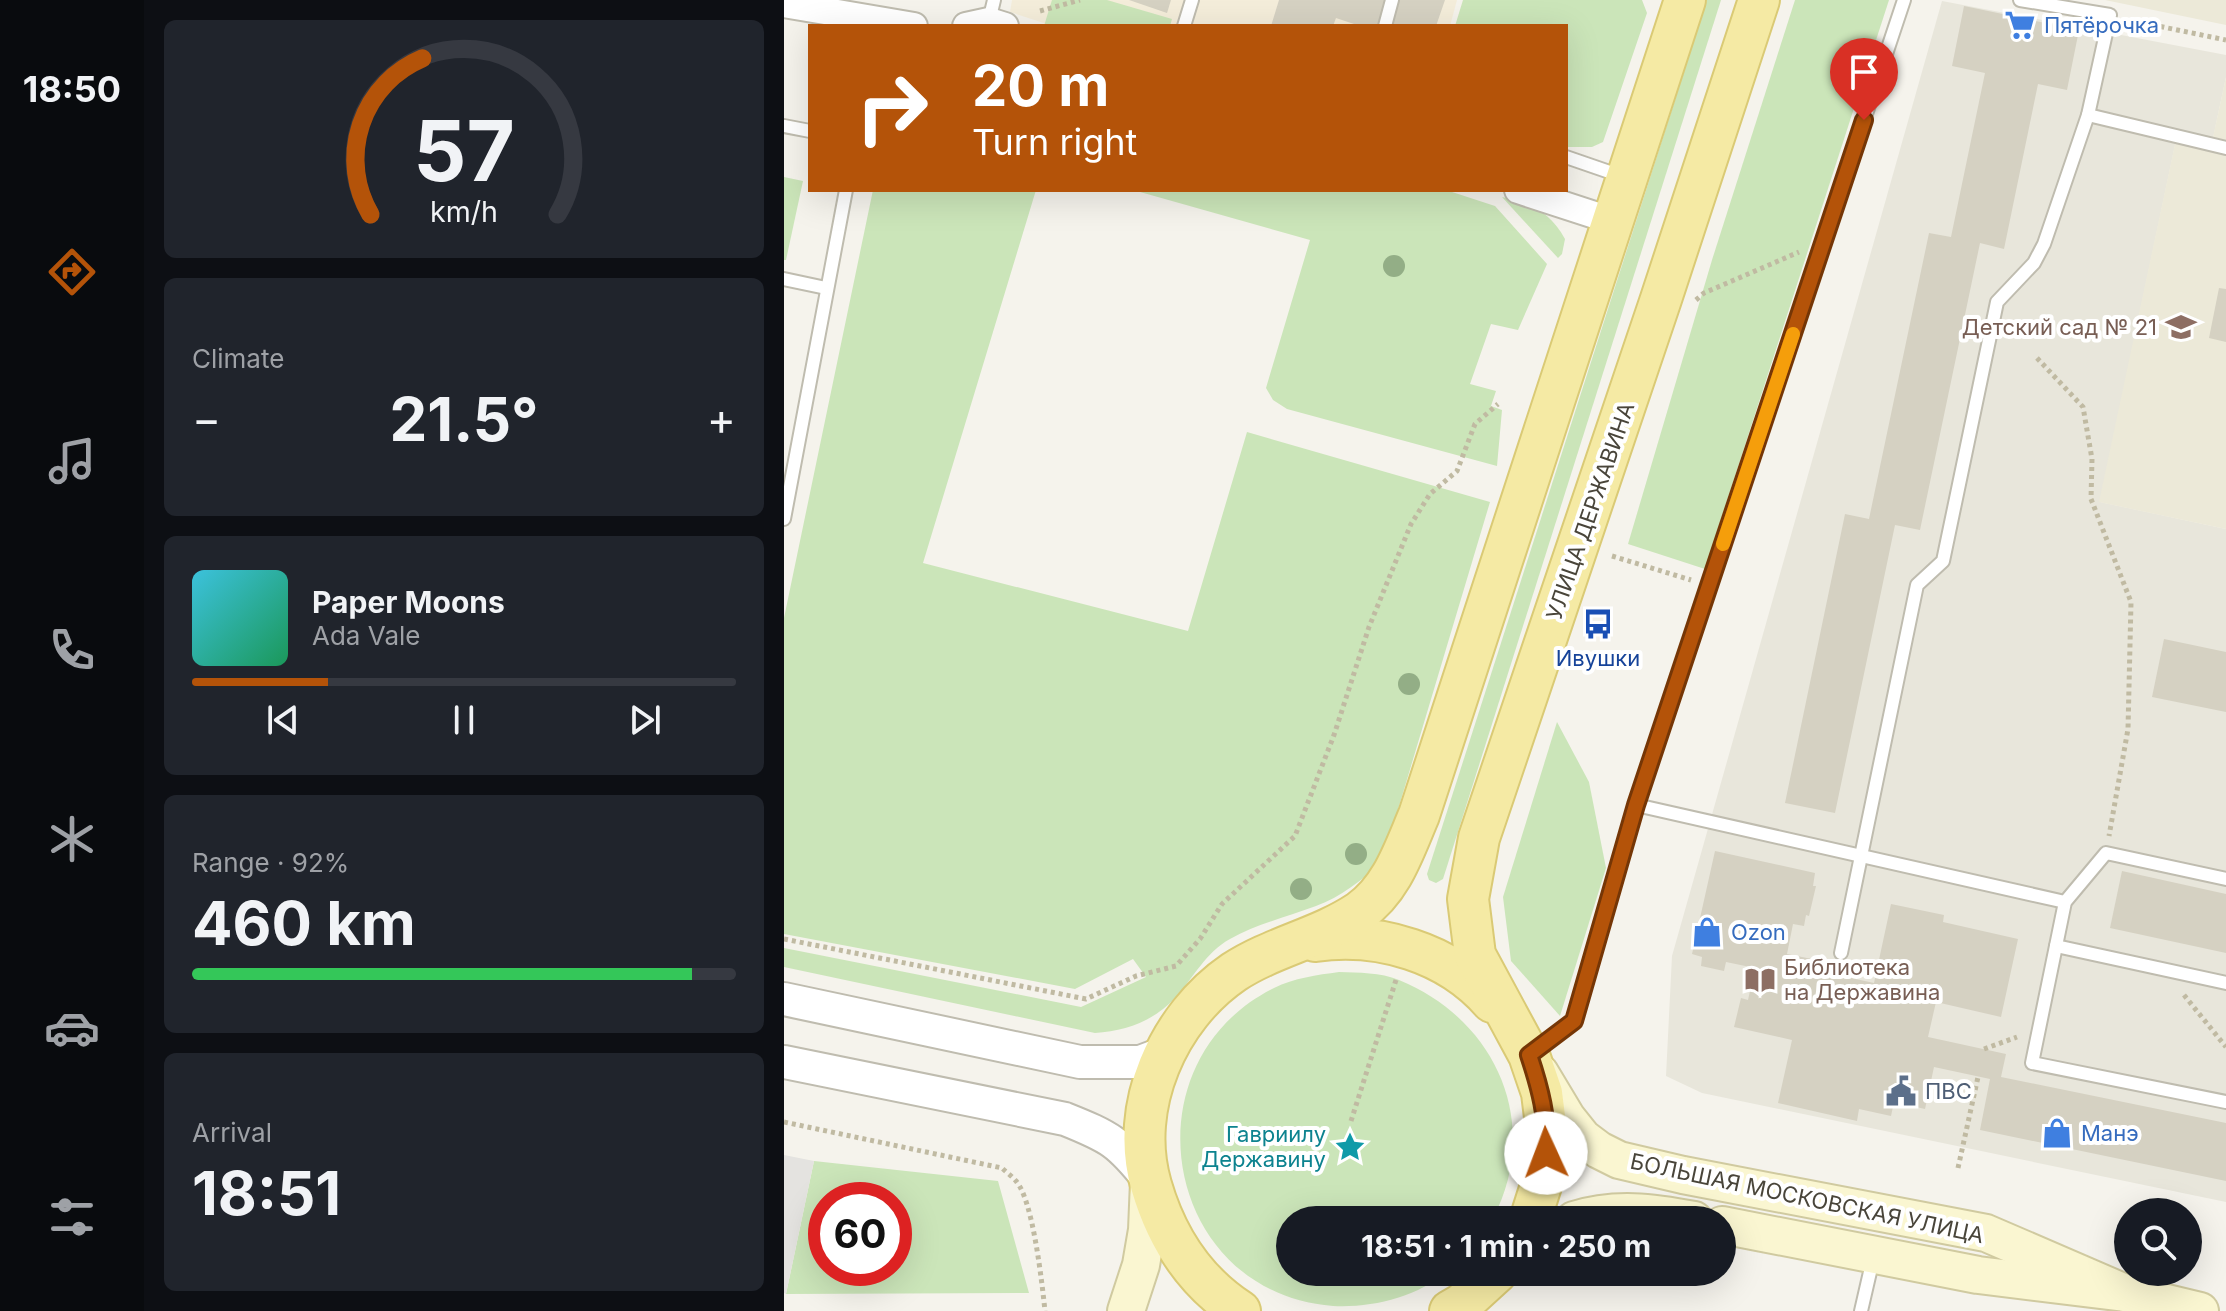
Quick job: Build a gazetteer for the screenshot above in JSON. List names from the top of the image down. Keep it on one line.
{"streets":{"main road":["УЛИЦА ДЕРЖАВИНА","БОЛЬШАЯ МОСКОВСКАЯ УЛИЦА"]},"crossings":[["УЛИЦА ДЕРЖАВИНА","БОЛЬШАЯ МОСКОВСКАЯ УЛИЦА"]],"places":{"supermarket":["Пятёрочка"],"school or university":["Детский сад № 21"],"bus stop":["Ивушки"],"shop":["Ozon","Манэ"],"library":["Библиотека на Державина"],"public building":["ПВС"],"place":["Гавриилу Державину"]},"page":{"tabs":"18:50","turn":["20 m","Turn right"],"tile":["Climate",["Range · 92%","460 km"],["Arrival","18:51"]],"heat":["−","21.5°","+"],"song":["Paper Moons","Ada Vale"],"limit":"60","trip":"18:51 · 1 min · 250 m","gauge":["57","km/h"]}}
